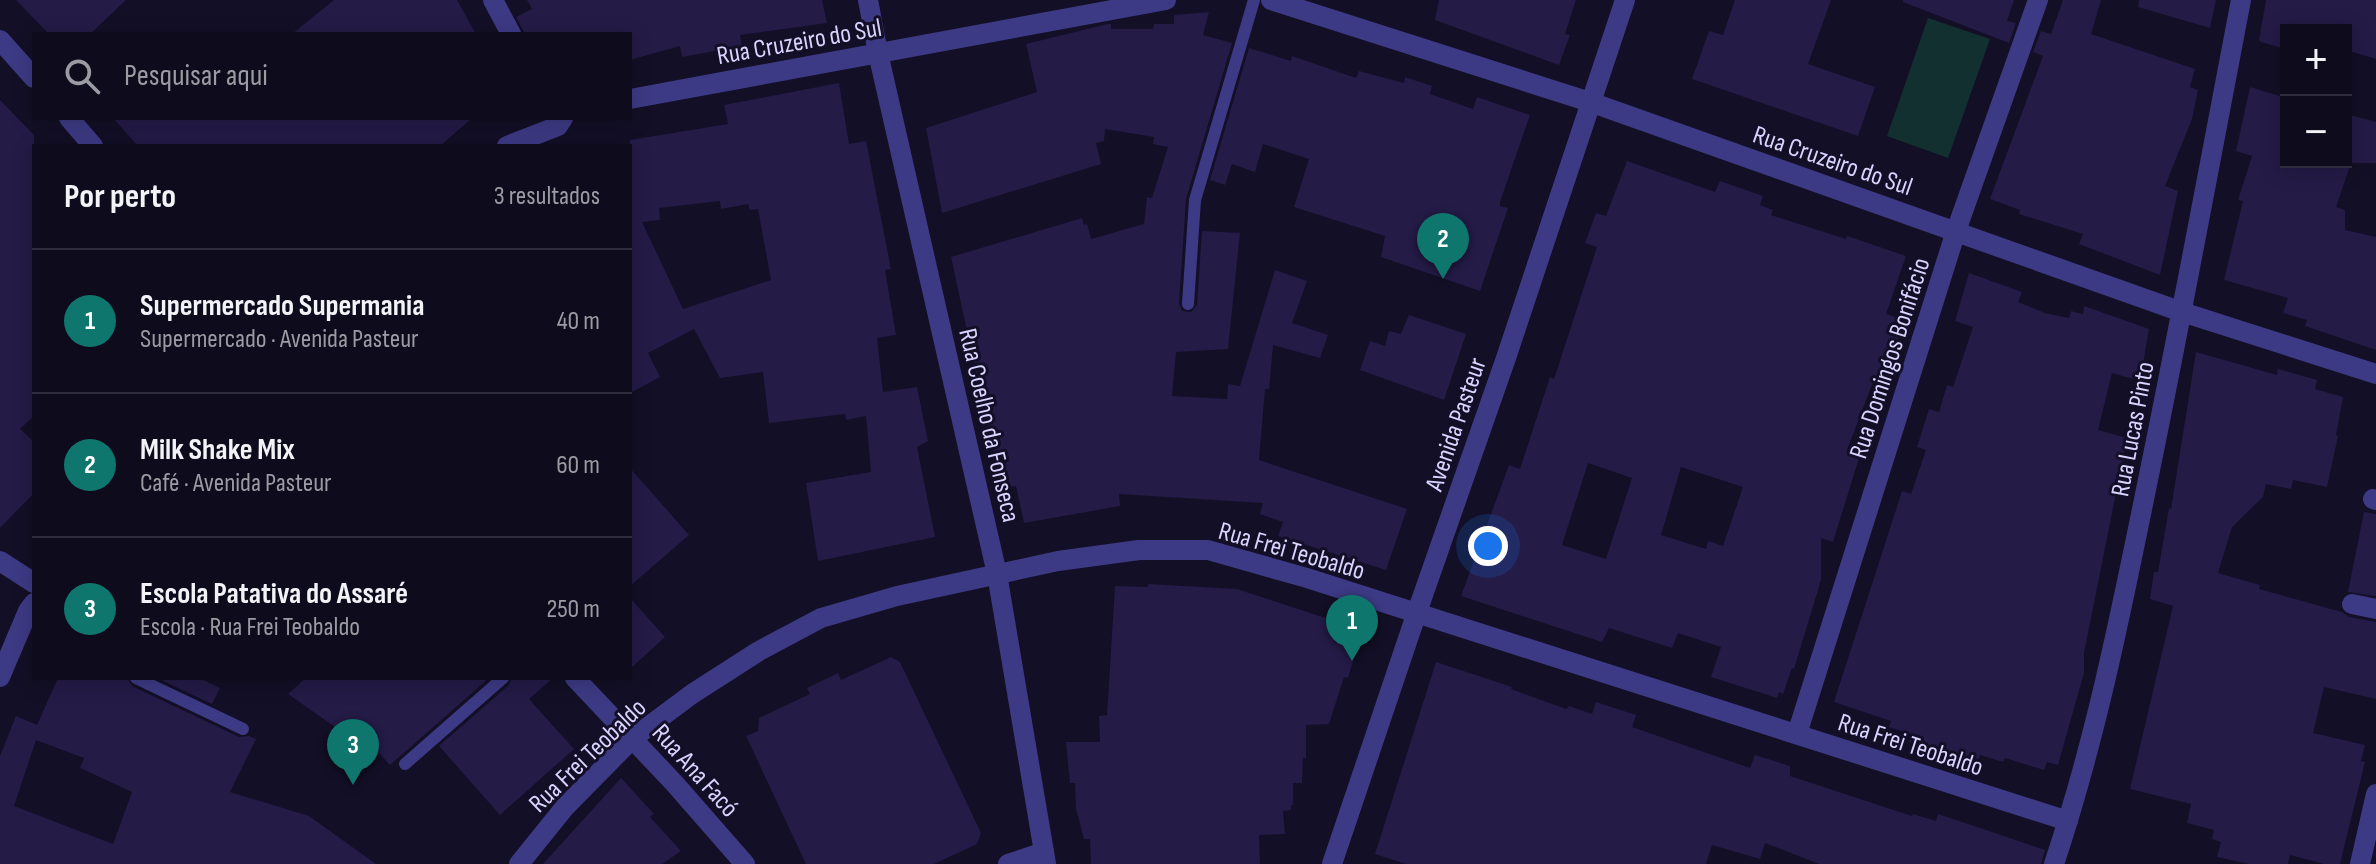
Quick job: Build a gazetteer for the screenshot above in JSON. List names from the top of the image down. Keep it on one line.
{"streets":{"street":["Rua Cruzeiro do Sul","Rua Domingos Bonifácio","Avenida Pasteur","Rua Coelho da Fonseca","Rua Lucas Pinto","Rua Frei Teobaldo","Rua Ana Facó"]},"crossings":[["Rua Cruzeiro do Sul","Rua Domingos Bonifácio"],["Rua Cruzeiro do Sul","Avenida Pasteur"],["Rua Cruzeiro do Sul","Rua Coelho da Fonseca"],["Rua Cruzeiro do Sul","Rua Lucas Pinto"],["Rua Domingos Bonifácio","Rua Frei Teobaldo"],["Avenida Pasteur","Rua Frei Teobaldo"],["Rua Coelho da Fonseca","Rua Frei Teobaldo"],["Rua Lucas Pinto","Rua Frei Teobaldo"],["Rua Frei Teobaldo","Rua Ana Facó"]],"page":{"map_buttons":["+","−"],"search":"Pesquisar aqui","heading":["Por perto","3 resultados"],"pins":["2","1","3"],"list":[{"mark":"1","name":"Supermercado Supermania","note":"Supermercado · Avenida Pasteur","value":"40 m"},{"mark":"2","name":"Milk Shake Mix","note":"Café · Avenida Pasteur","value":"60 m"},{"mark":"3","name":"Escola Patativa do Assaré","note":"Escola · Rua Frei Teobaldo","value":"250 m"}]}}
